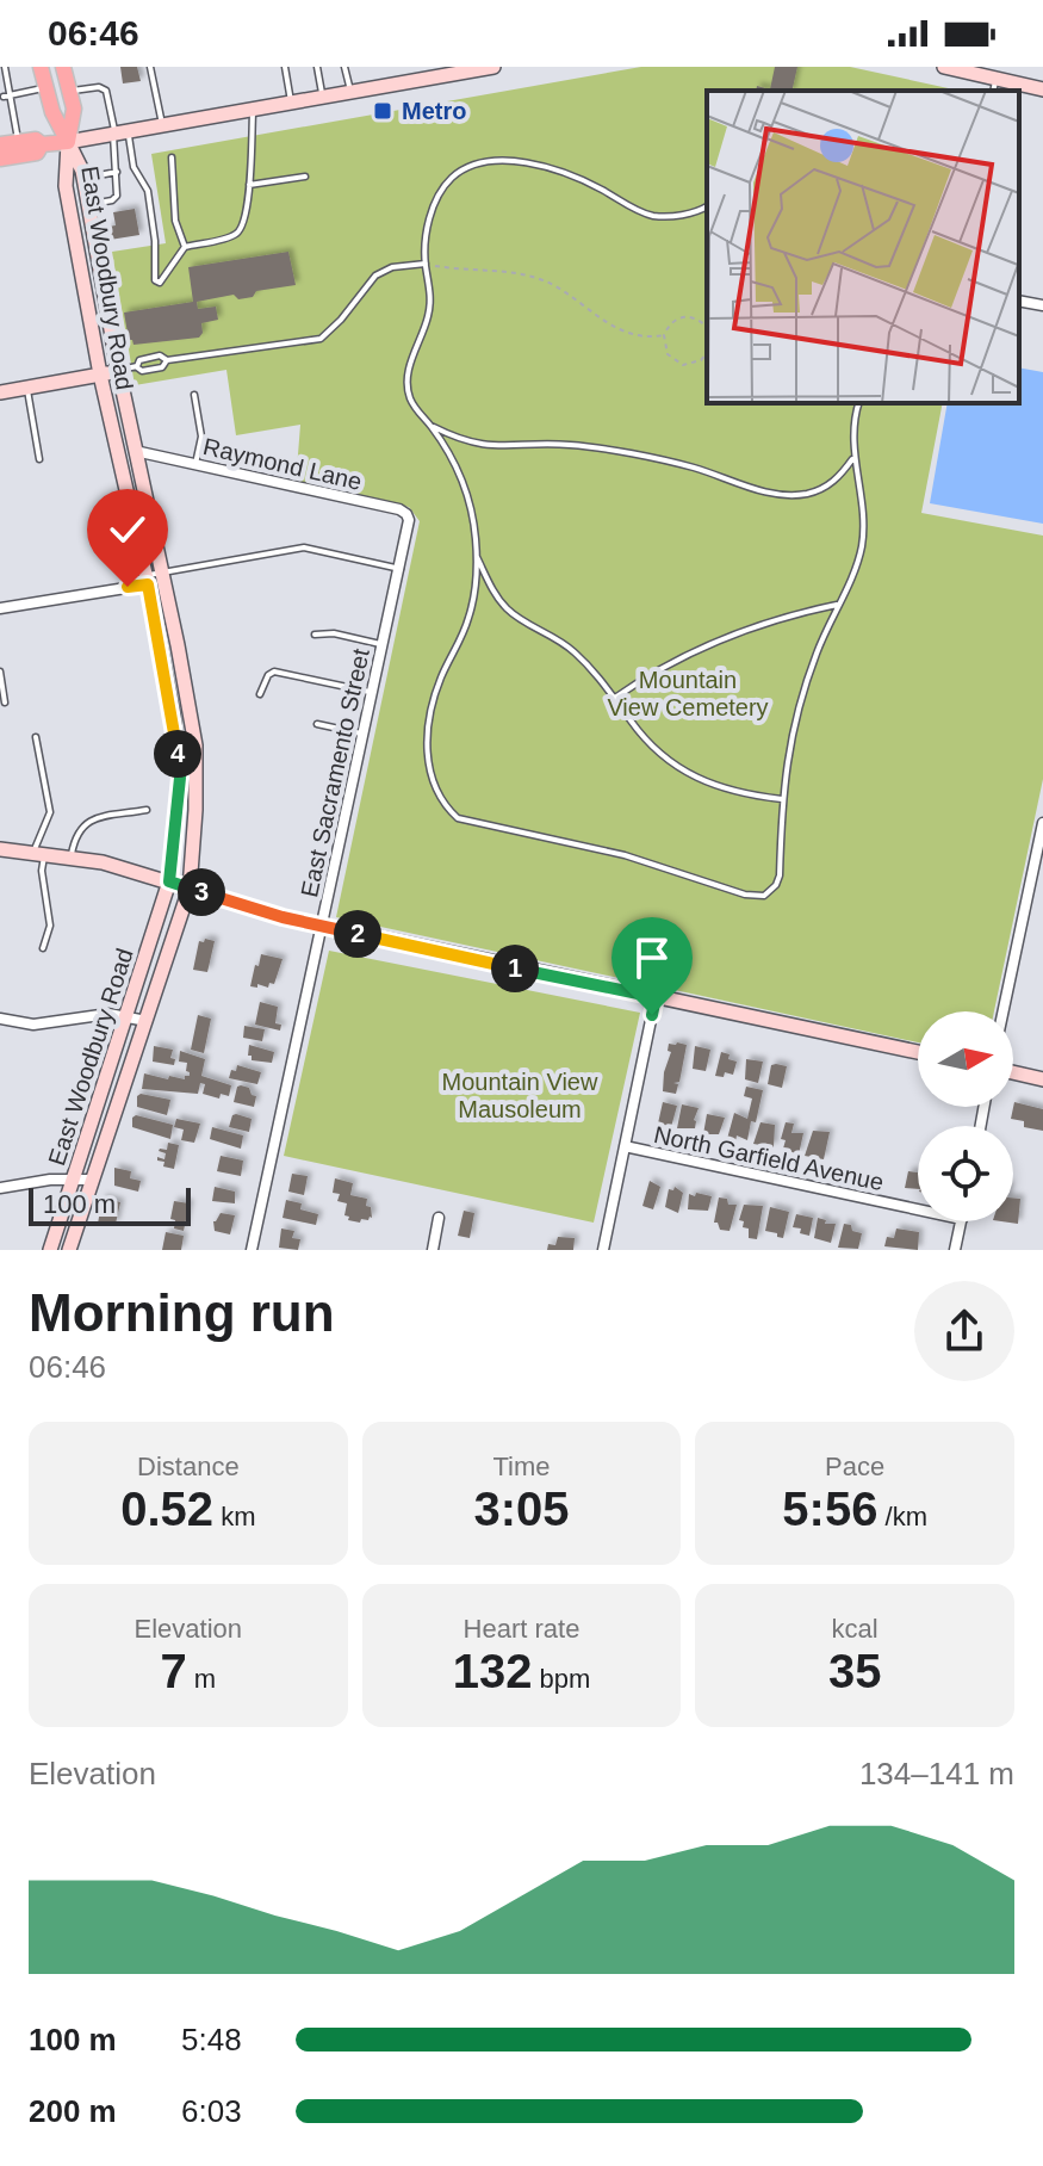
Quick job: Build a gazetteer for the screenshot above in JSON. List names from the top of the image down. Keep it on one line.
{"streets":{"main road":["East Woodbury Road"],"street":["Raymond Lane","East Sacramento Street","North Garfield Avenue"]},"crossings":[["East Woodbury Road","Raymond Lane"],["Raymond Lane","East Sacramento Street"]],"parks":["Mountain View Cemetery","Mountain View Mausoleum"],"places":{"transit":["Metro"]},"scale_bar":"100 m","north":"right","page":{"status":"06:46","pins":["4","3","2","1"],"scale":"100 m","heading":["Morning run","06:46"],"stats":[["Distance","0.52 km"],["Time","3:05"],["Pace","5:56 /km"],["Elevation","7 m"],["Heart rate","132 bpm"],["kcal","35"]],"chart":["Elevation","134–141 m"],"list":[{"name":"100 m","note":"5:48"},{"name":"200 m","note":"6:03"}]}}
